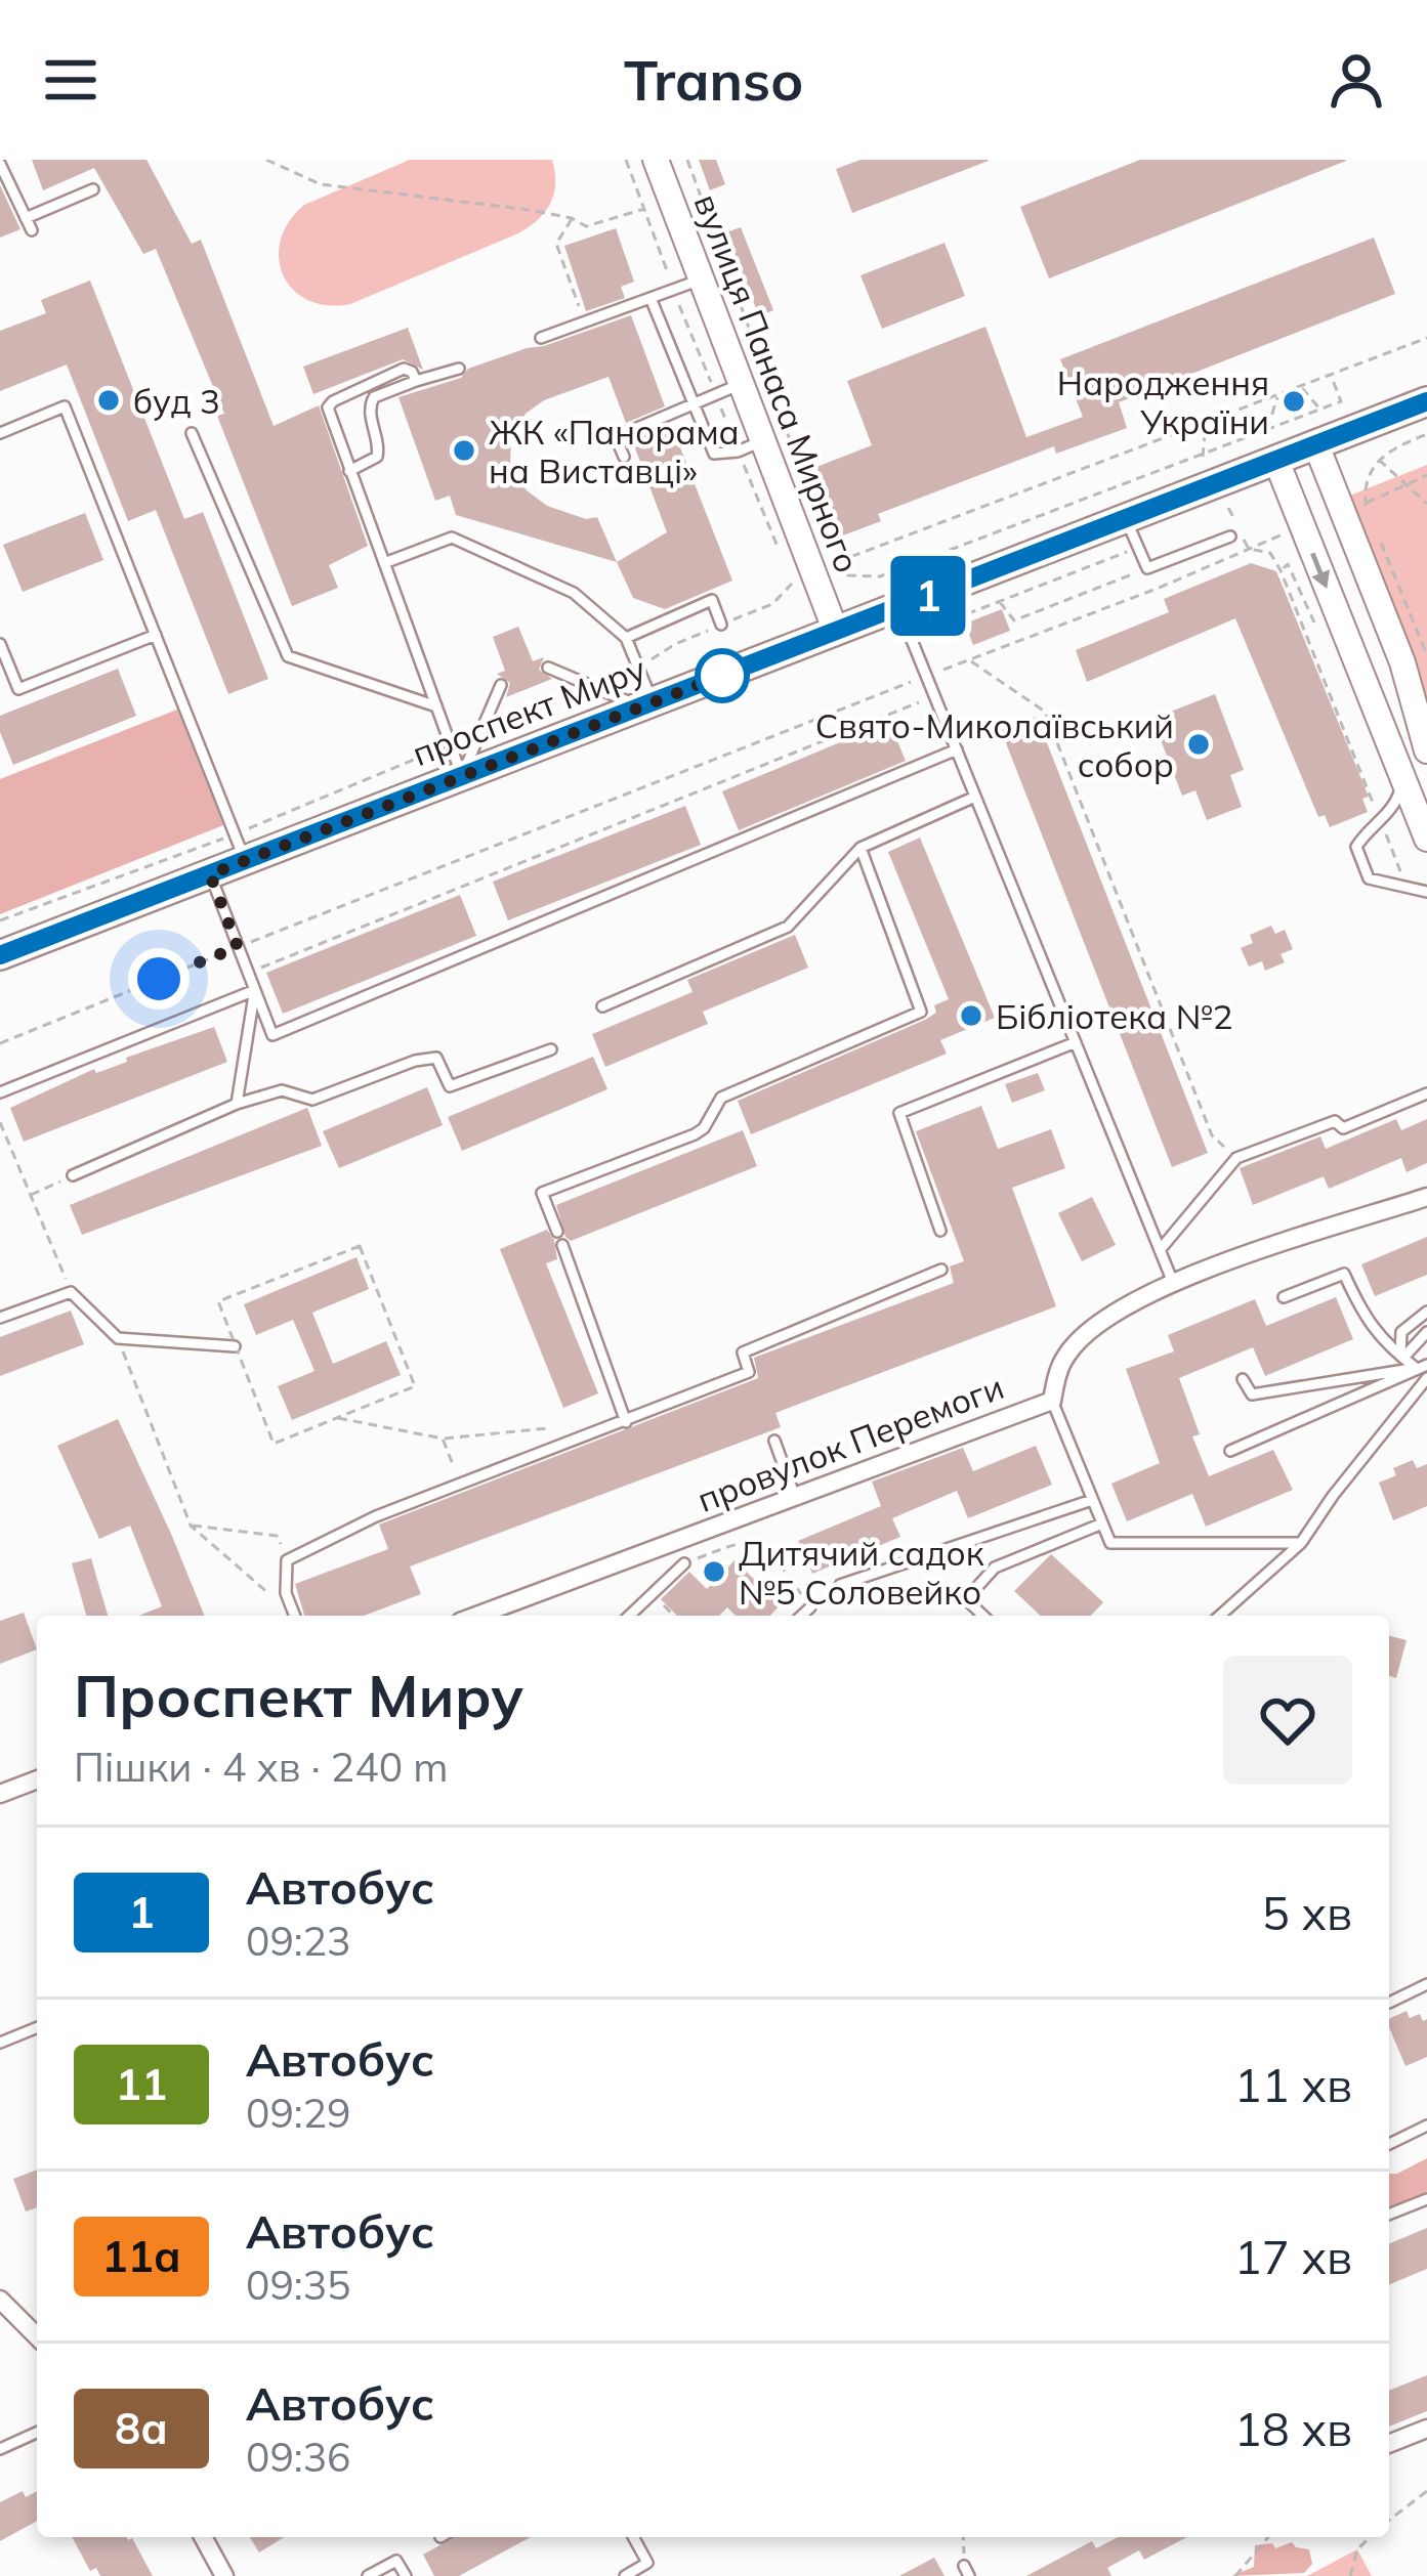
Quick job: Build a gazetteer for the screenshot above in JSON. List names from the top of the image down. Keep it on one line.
{"streets":{"main road":["вулиця Панаса Мирного","проспект Миру"],"street":["провулок Перемоги"]},"crossings":[["вулиця Панаса Мирного","проспект Миру"]],"places":["буд 3","Народження України","ЖК «Панорама на Виставці»","Свято-Миколаївський собор","Бібліотека №2","Дитячий садок №5 Соловейко"],"lines":["bus line 1"],"page":{"header":"Transo","on_map":"1","heading":["Проспект Миру","Пішки · 4 хв · 240 m"],"list":[{"mark":"1","name":"Автобус","note":"09:23","value":"5 хв"},{"mark":"11","name":"Автобус","note":"09:29","value":"11 хв"},{"mark":"11а","name":"Автобус","note":"09:35","value":"17 хв"},{"mark":"8а","name":"Автобус","note":"09:36","value":"18 хв"}]}}
